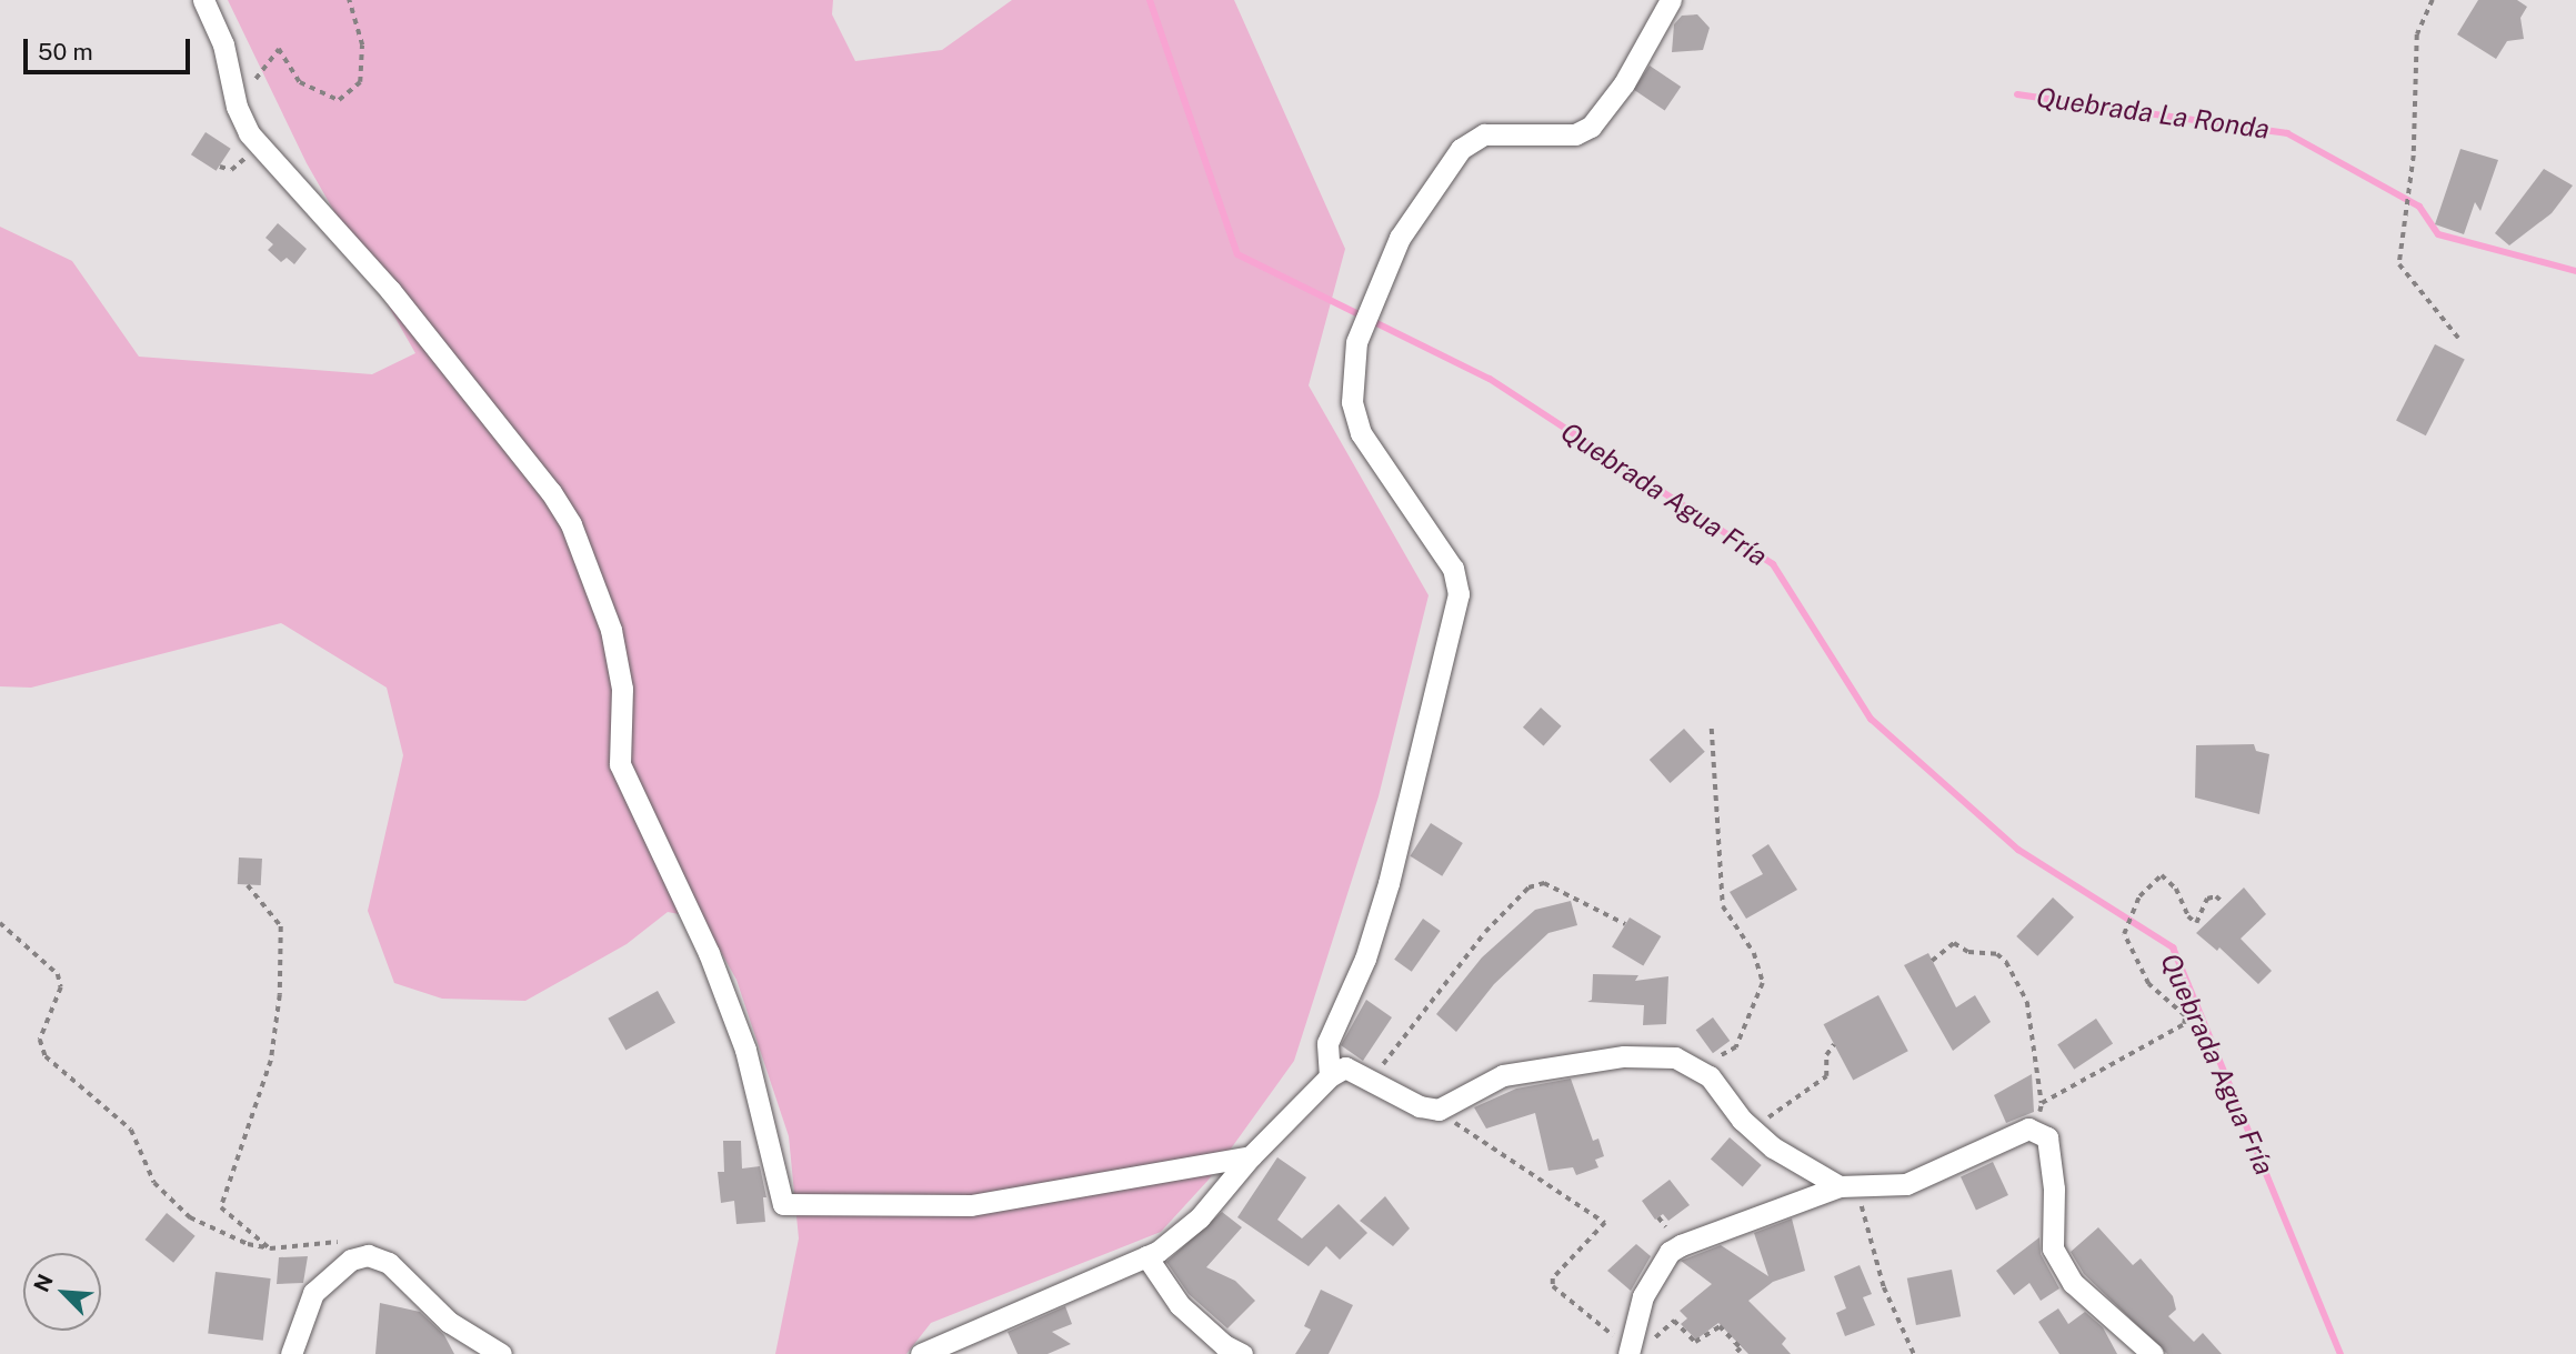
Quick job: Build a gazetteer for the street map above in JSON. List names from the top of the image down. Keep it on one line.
{"water":["Quebrada La Ronda","Quebrada Agua Fría"],"scale_bar":"50 m","north":"top left"}
